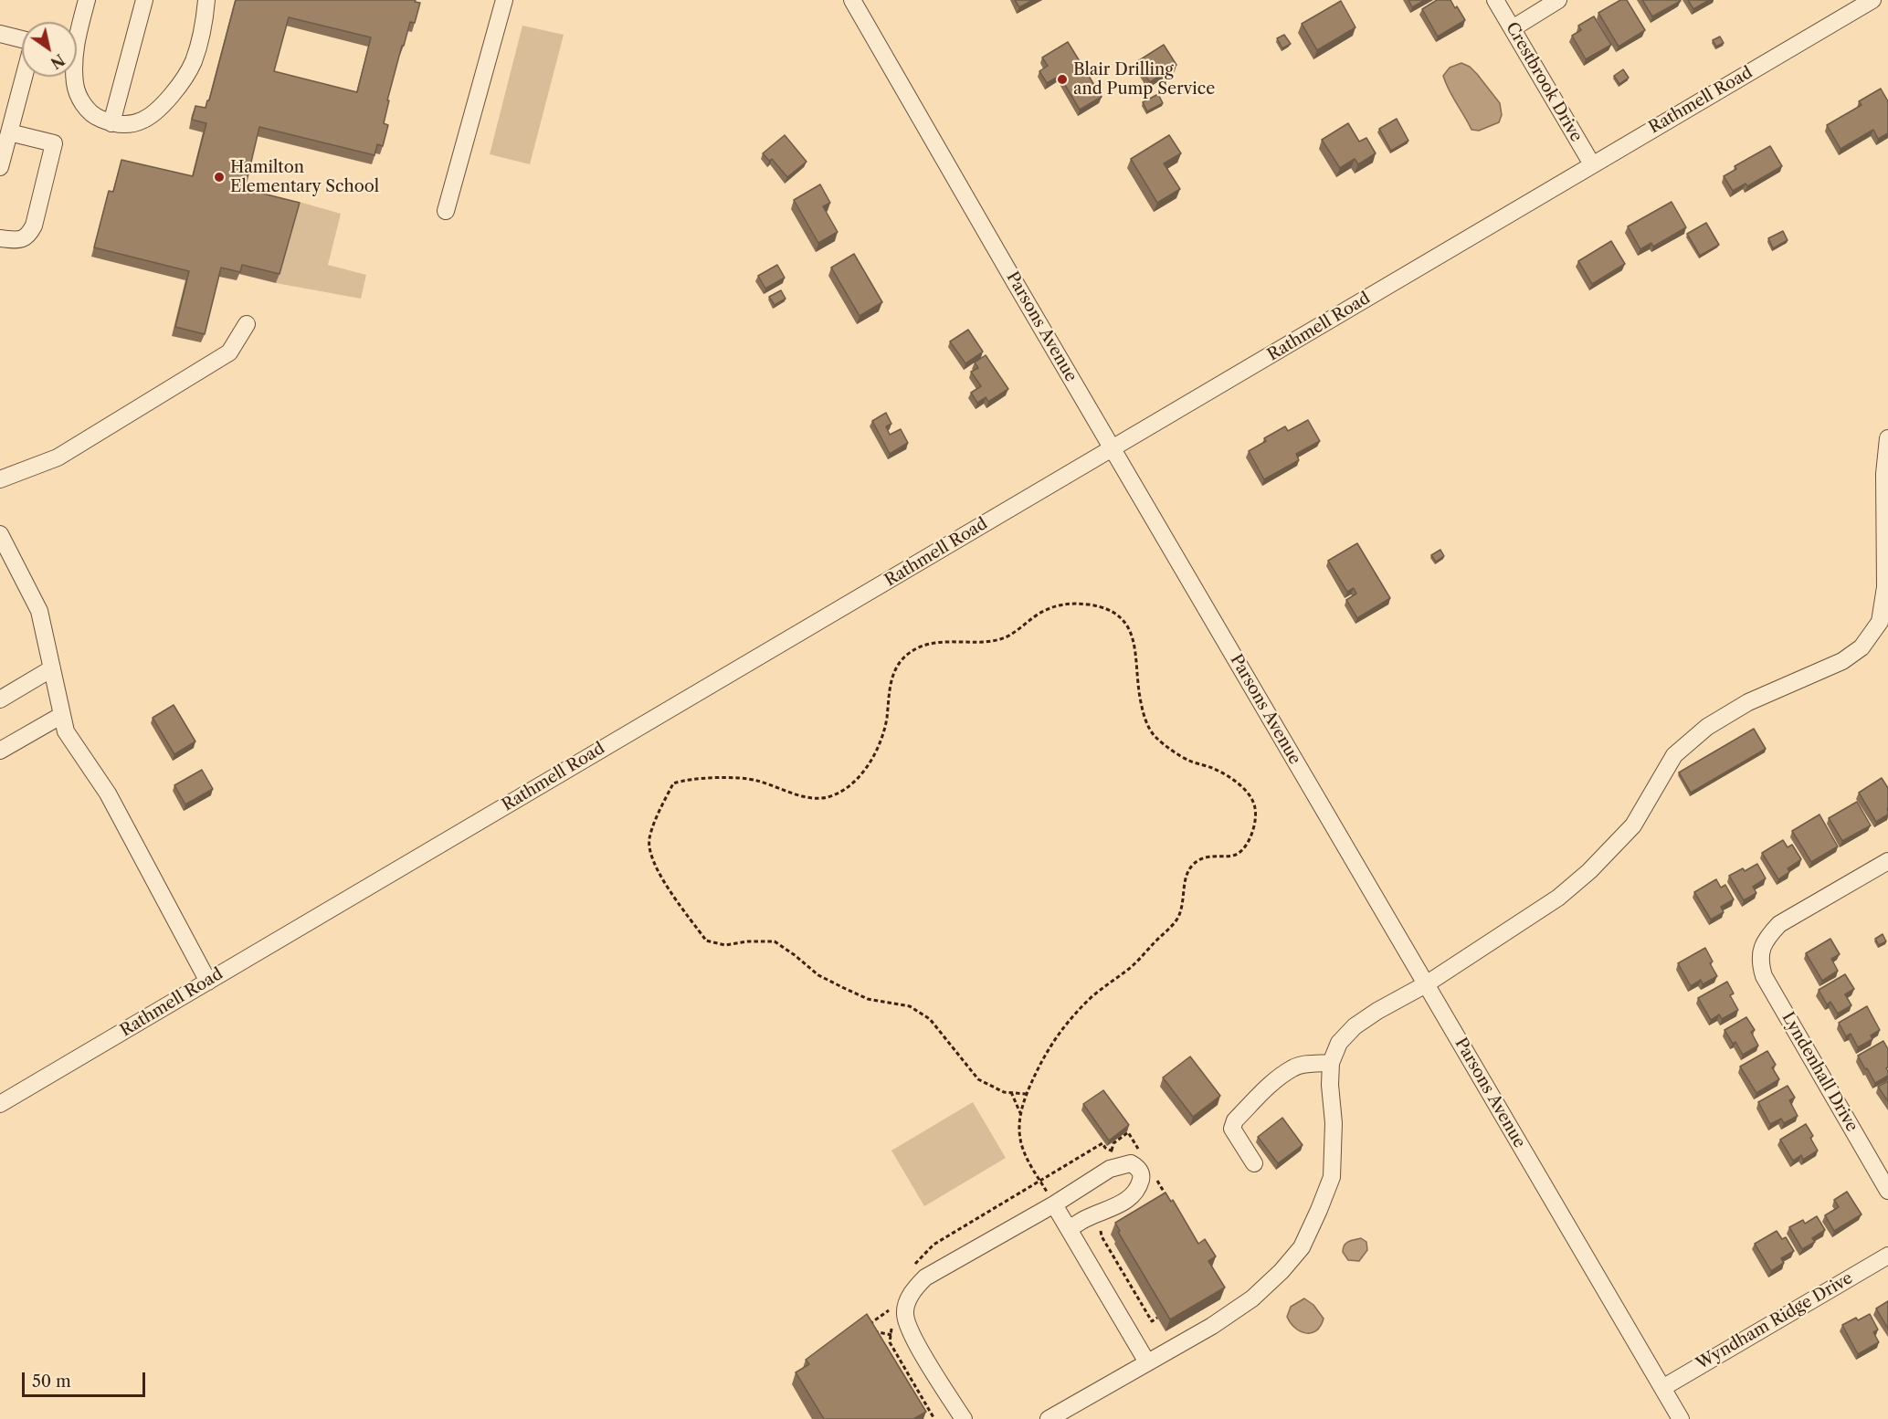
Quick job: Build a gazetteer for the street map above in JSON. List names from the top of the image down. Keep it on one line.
{"streets":{"street":["Crestbrook Drive","Rathmell Road","Parsons Avenue","Lyndenhall Drive","Wyndham Ridge Drive"]},"crossings":[["Crestbrook Drive","Rathmell Road"],["Rathmell Road","Parsons Avenue"],["Parsons Avenue","Wyndham Ridge Drive"]],"places":["Blair Drilling and Pump Service","Hamilton Elementary School"],"scale_bar":"50 m","north":"bottom right"}
